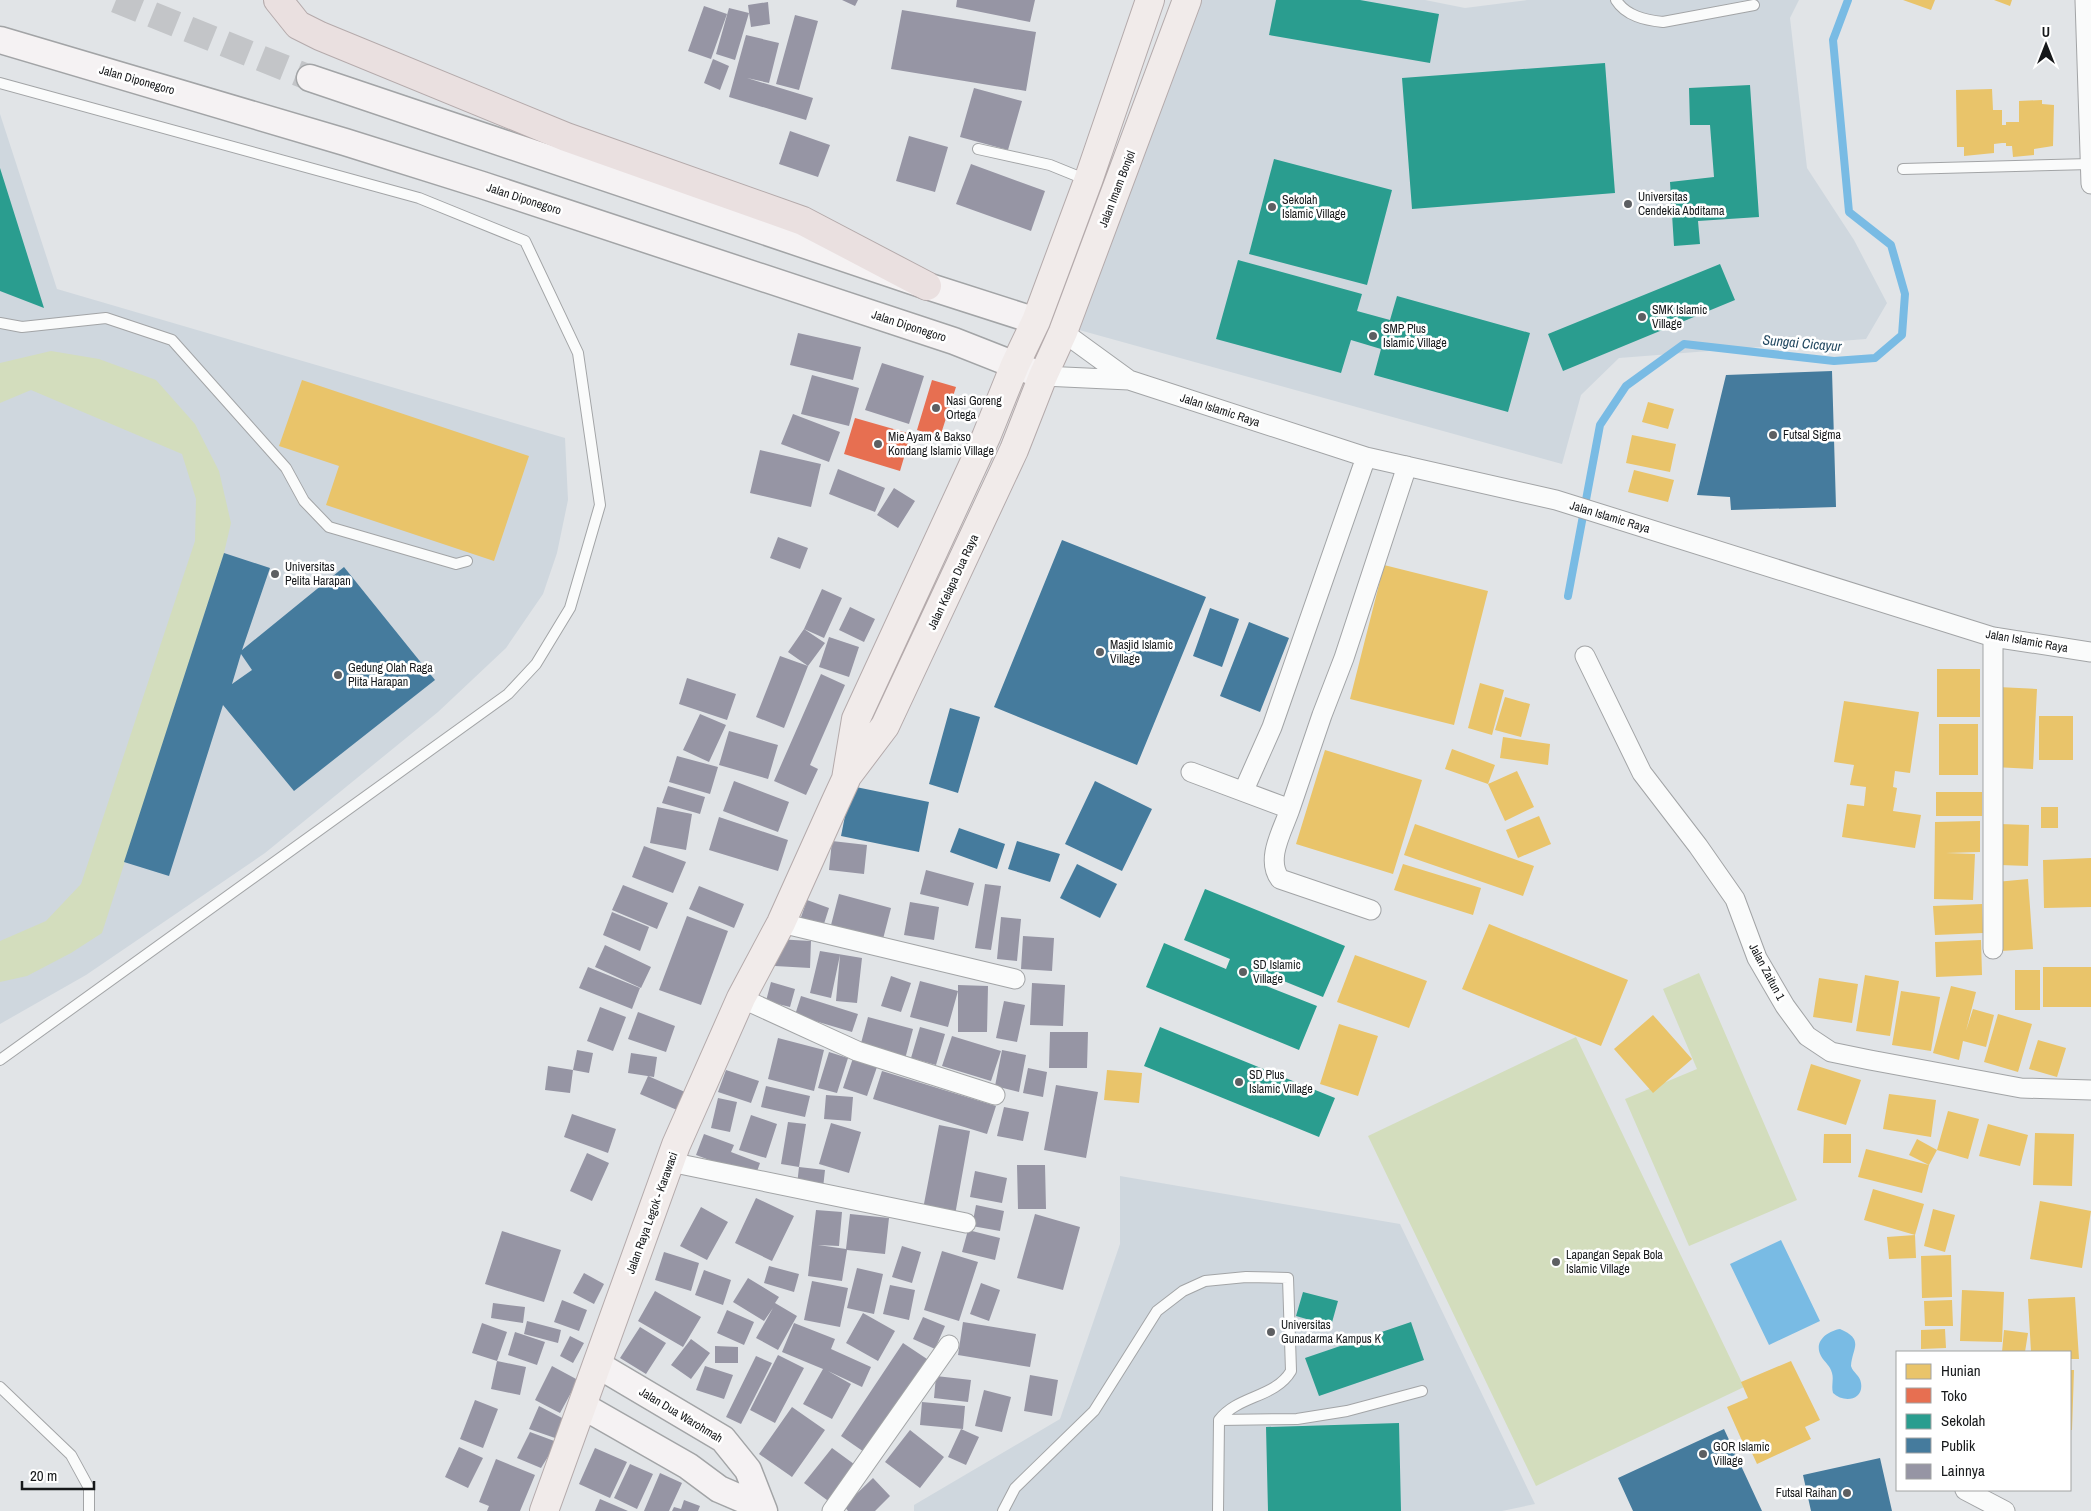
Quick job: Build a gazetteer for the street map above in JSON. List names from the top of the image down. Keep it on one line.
{"streets":{"main road":["Jalan Imam Bonjol","Jalan Kelapa Dua Raya","Jalan Raya Legok - Karawaci"],"street":["Jalan Diponegoro","Jalan Islamic Raya","Jalan Zaitun 1","Jalan Dua Warohmah"]},"crossings":[["Jalan Diponegoro","Jalan Imam Bonjol"],["Jalan Diponegoro","Jalan Islamic Raya"],["Jalan Diponegoro","Jalan Kelapa Dua Raya"],["Jalan Imam Bonjol","Jalan Islamic Raya"],["Jalan Imam Bonjol","Jalan Kelapa Dua Raya"],["Jalan Islamic Raya","Jalan Kelapa Dua Raya"],["Jalan Kelapa Dua Raya","Jalan Raya Legok - Karawaci"],["Jalan Raya Legok - Karawaci","Jalan Dua Warohmah"]],"water":["Sungai Cicayur"],"places":["Universitas Cendekia Abditama","Sekolah Islamic Village","SMK Islamic Village","SMP Plus Islamic Village","Nasi Goreng Ortega","Futsal Sigma","Mie Ayam & Bakso Kondang Islamic Village","Universitas Pelita Harapan","Masjid Islamic Village","Gedung Olah Raga Plita Harapan","SD Islamic Village","SD Plus Islamic Village","Lapangan Sepak Bola Islamic Village","Universitas Gunadarma Kampus K","GOR Islamic Village","Futsal Raihan"],"legend":["Hunian","Toko","Sekolah","Publik","Lainnya"],"scale_bar":"20 m","north":"top"}
